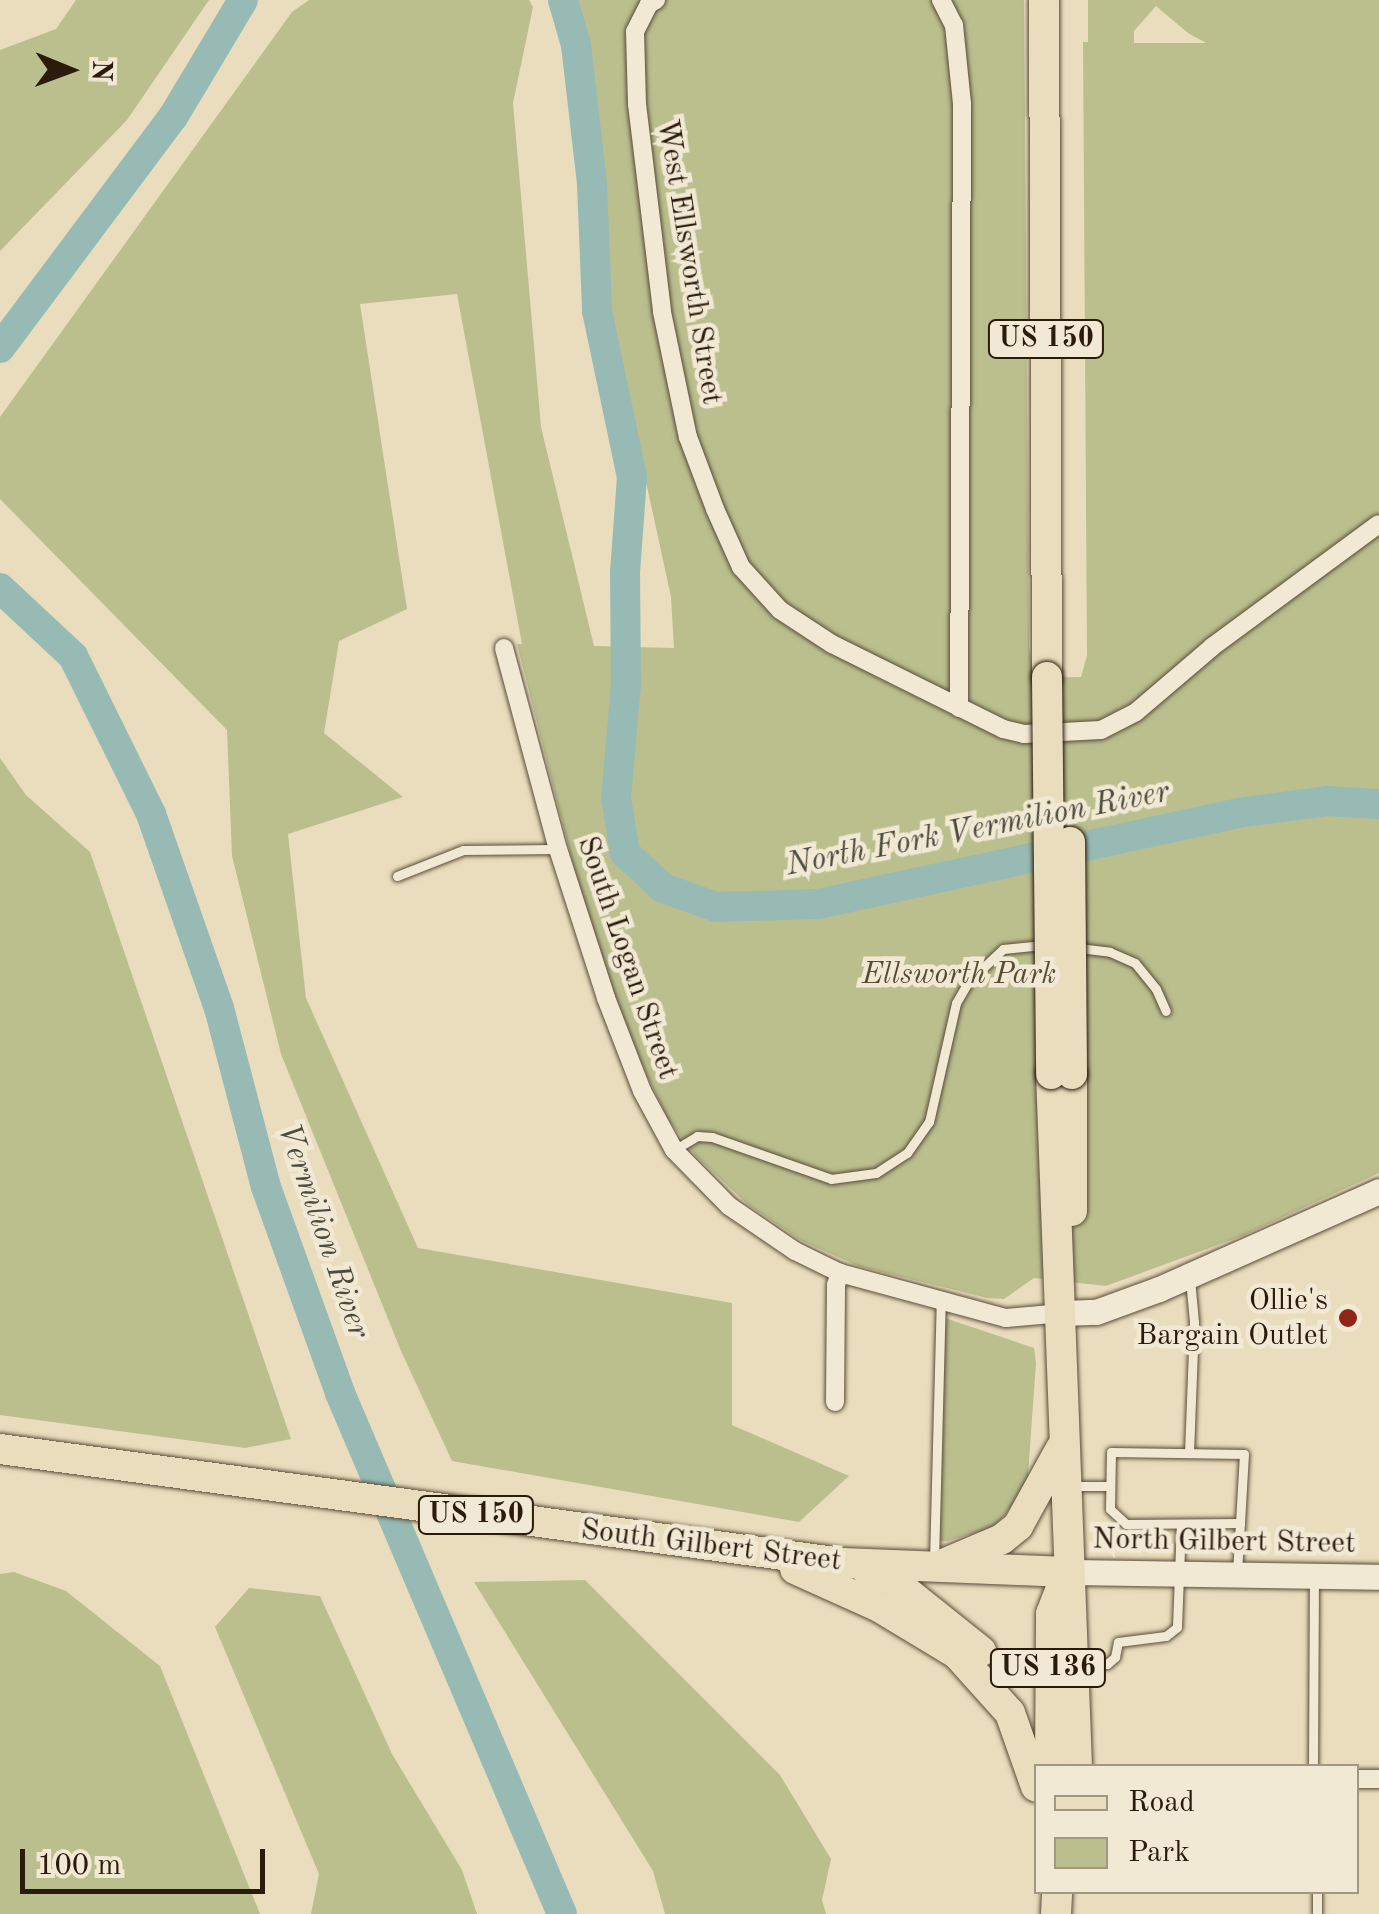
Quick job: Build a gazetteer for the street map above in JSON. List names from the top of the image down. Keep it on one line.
{"streets":{"main road":["US 150","South Gilbert Street","US 136"],"street":["West Ellsworth Street","South Logan Street","North Gilbert Street"]},"crossings":[["US 150","South Logan Street"],["US 150","North Gilbert Street"],["US 150","South Gilbert Street"],["US 150","US 136"],["North Gilbert Street","South Gilbert Street"],["North Gilbert Street","US 136"],["South Gilbert Street","US 136"]],"water":["North Fork Vermilion River","Vermilion River"],"parks":["Ellsworth Park"],"places":["Ollie's Bargain Outlet"],"legend":["Road","Park"],"scale_bar":"100 m","north":"right"}
